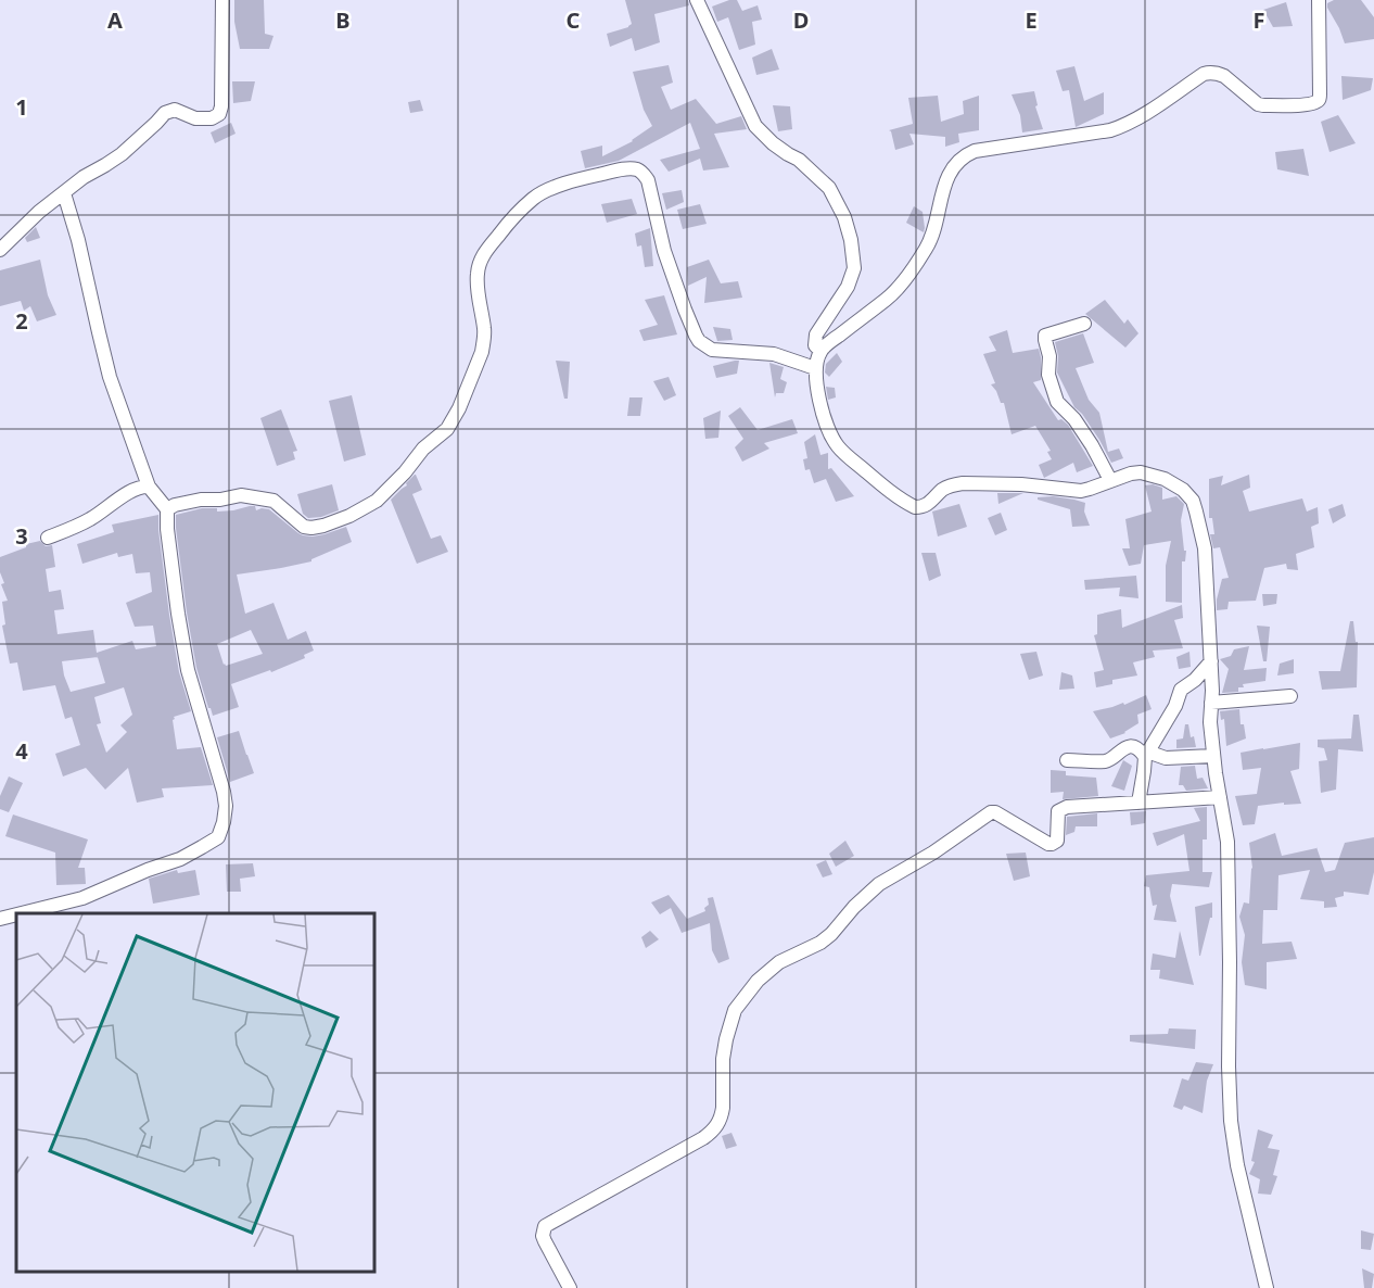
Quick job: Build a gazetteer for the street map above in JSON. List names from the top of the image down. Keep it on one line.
{"grid":{"columns":["A","B","C","D","E","F"],"rows":["1","2","3","4"]}}
